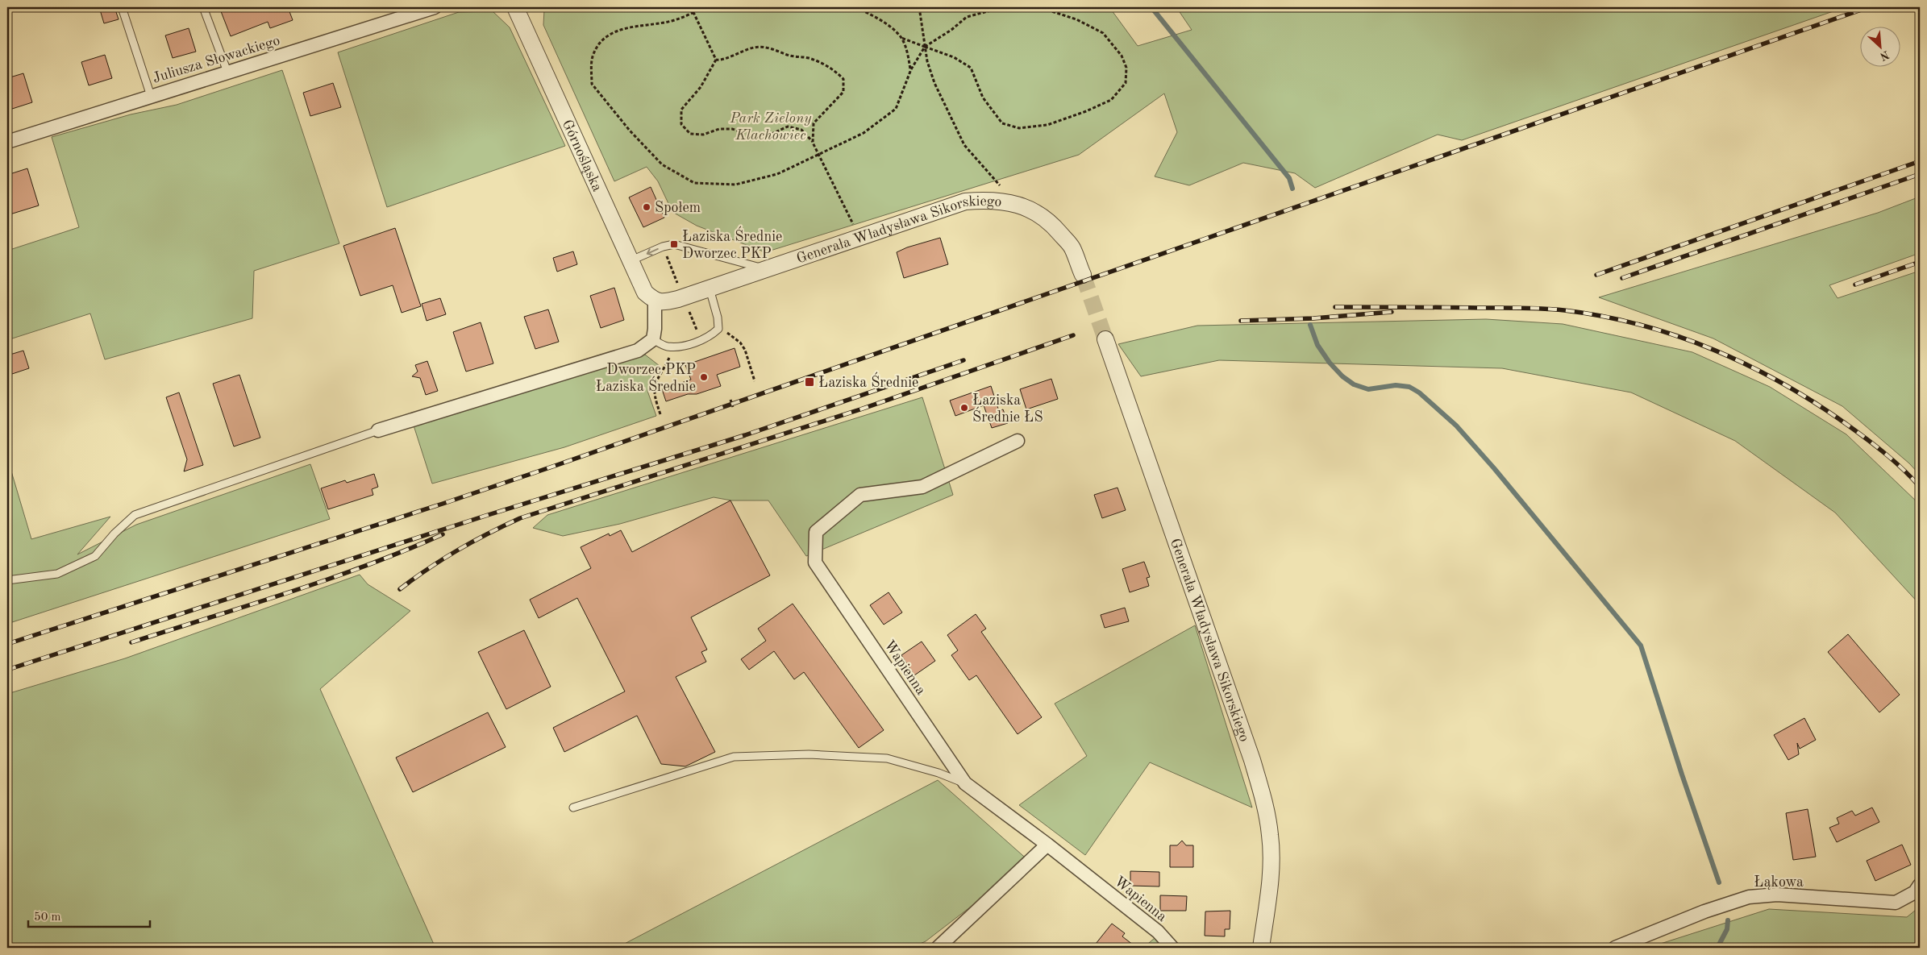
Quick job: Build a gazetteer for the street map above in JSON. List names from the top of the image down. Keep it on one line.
{"streets":{"street":["Juliusza Słowackiego","Górnośląska","Generała Władysława Sikorskiego","Wapienna","Łąkowa"]},"crossings":[["Górnośląska","Generała Władysława Sikorskiego"]],"parks":["Park Zielony Klachowiec"],"places":{"other":["Społem","Dworzec PKP Łaziska Średnie","Łaziska Średnie ŁS"],"transit":["Łaziska Średnie Dworzec PKP","Łaziska Średnie"]},"scale_bar":"50 m","north":"bottom right"}
